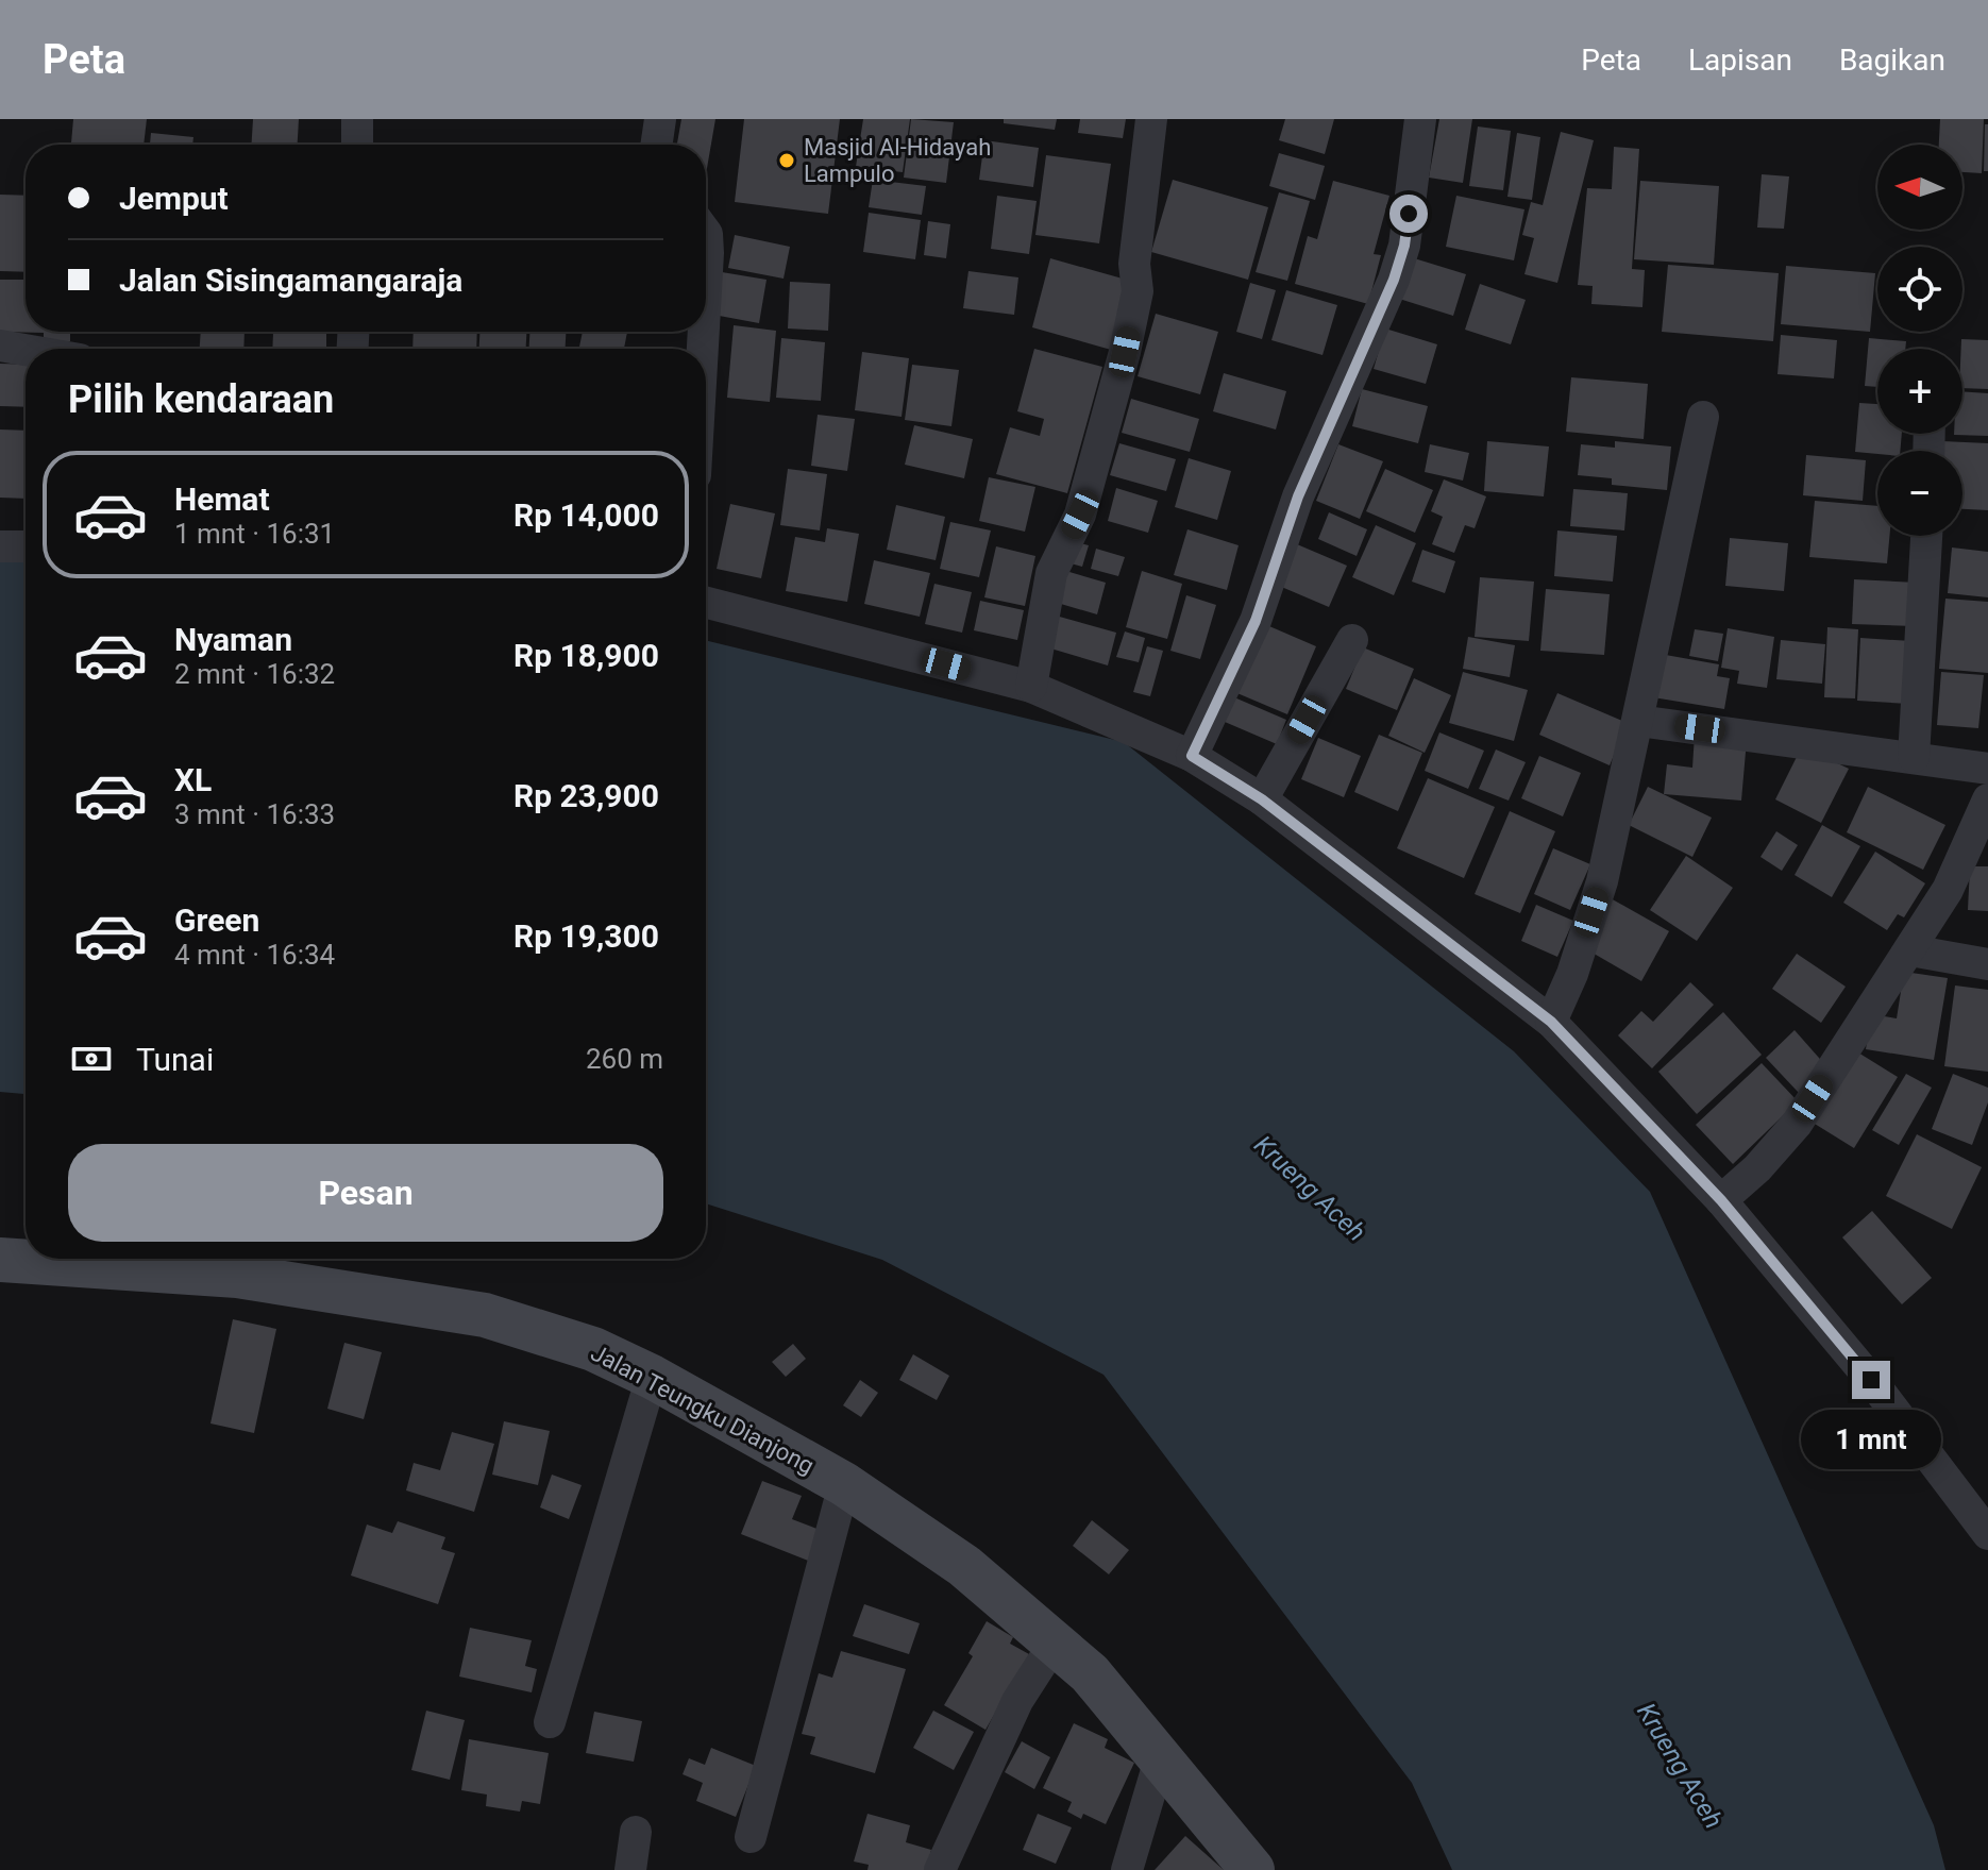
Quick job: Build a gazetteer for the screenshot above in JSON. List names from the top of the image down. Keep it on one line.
{"streets":{"street":["Jalan Teungku Dianjong"]},"water":["Krueng Aceh"],"places":["Masjid Al-Hidayah Lampulo"],"north":"left","page":{"header":"Peta","nav":["Peta","Lapisan","Bagikan"],"map_buttons":["+","−"],"banner":["Jemput","Jalan Sisingamangaraja"],"heading":"Pilih kendaraan","list":[{"name":"Hemat","note":"1 mnt · 16:31","value":"Rp 14,000"},{"name":"Nyaman","note":"2 mnt · 16:32","value":"Rp 18,900"},{"name":"XL","note":"3 mnt · 16:33","value":"Rp 23,900"},{"name":"Green","note":"4 mnt · 16:34","value":"Rp 19,300"}],"pay":["Tunai","260 m"],"buttons":"Pesan","bubble":"1 mnt"}}
